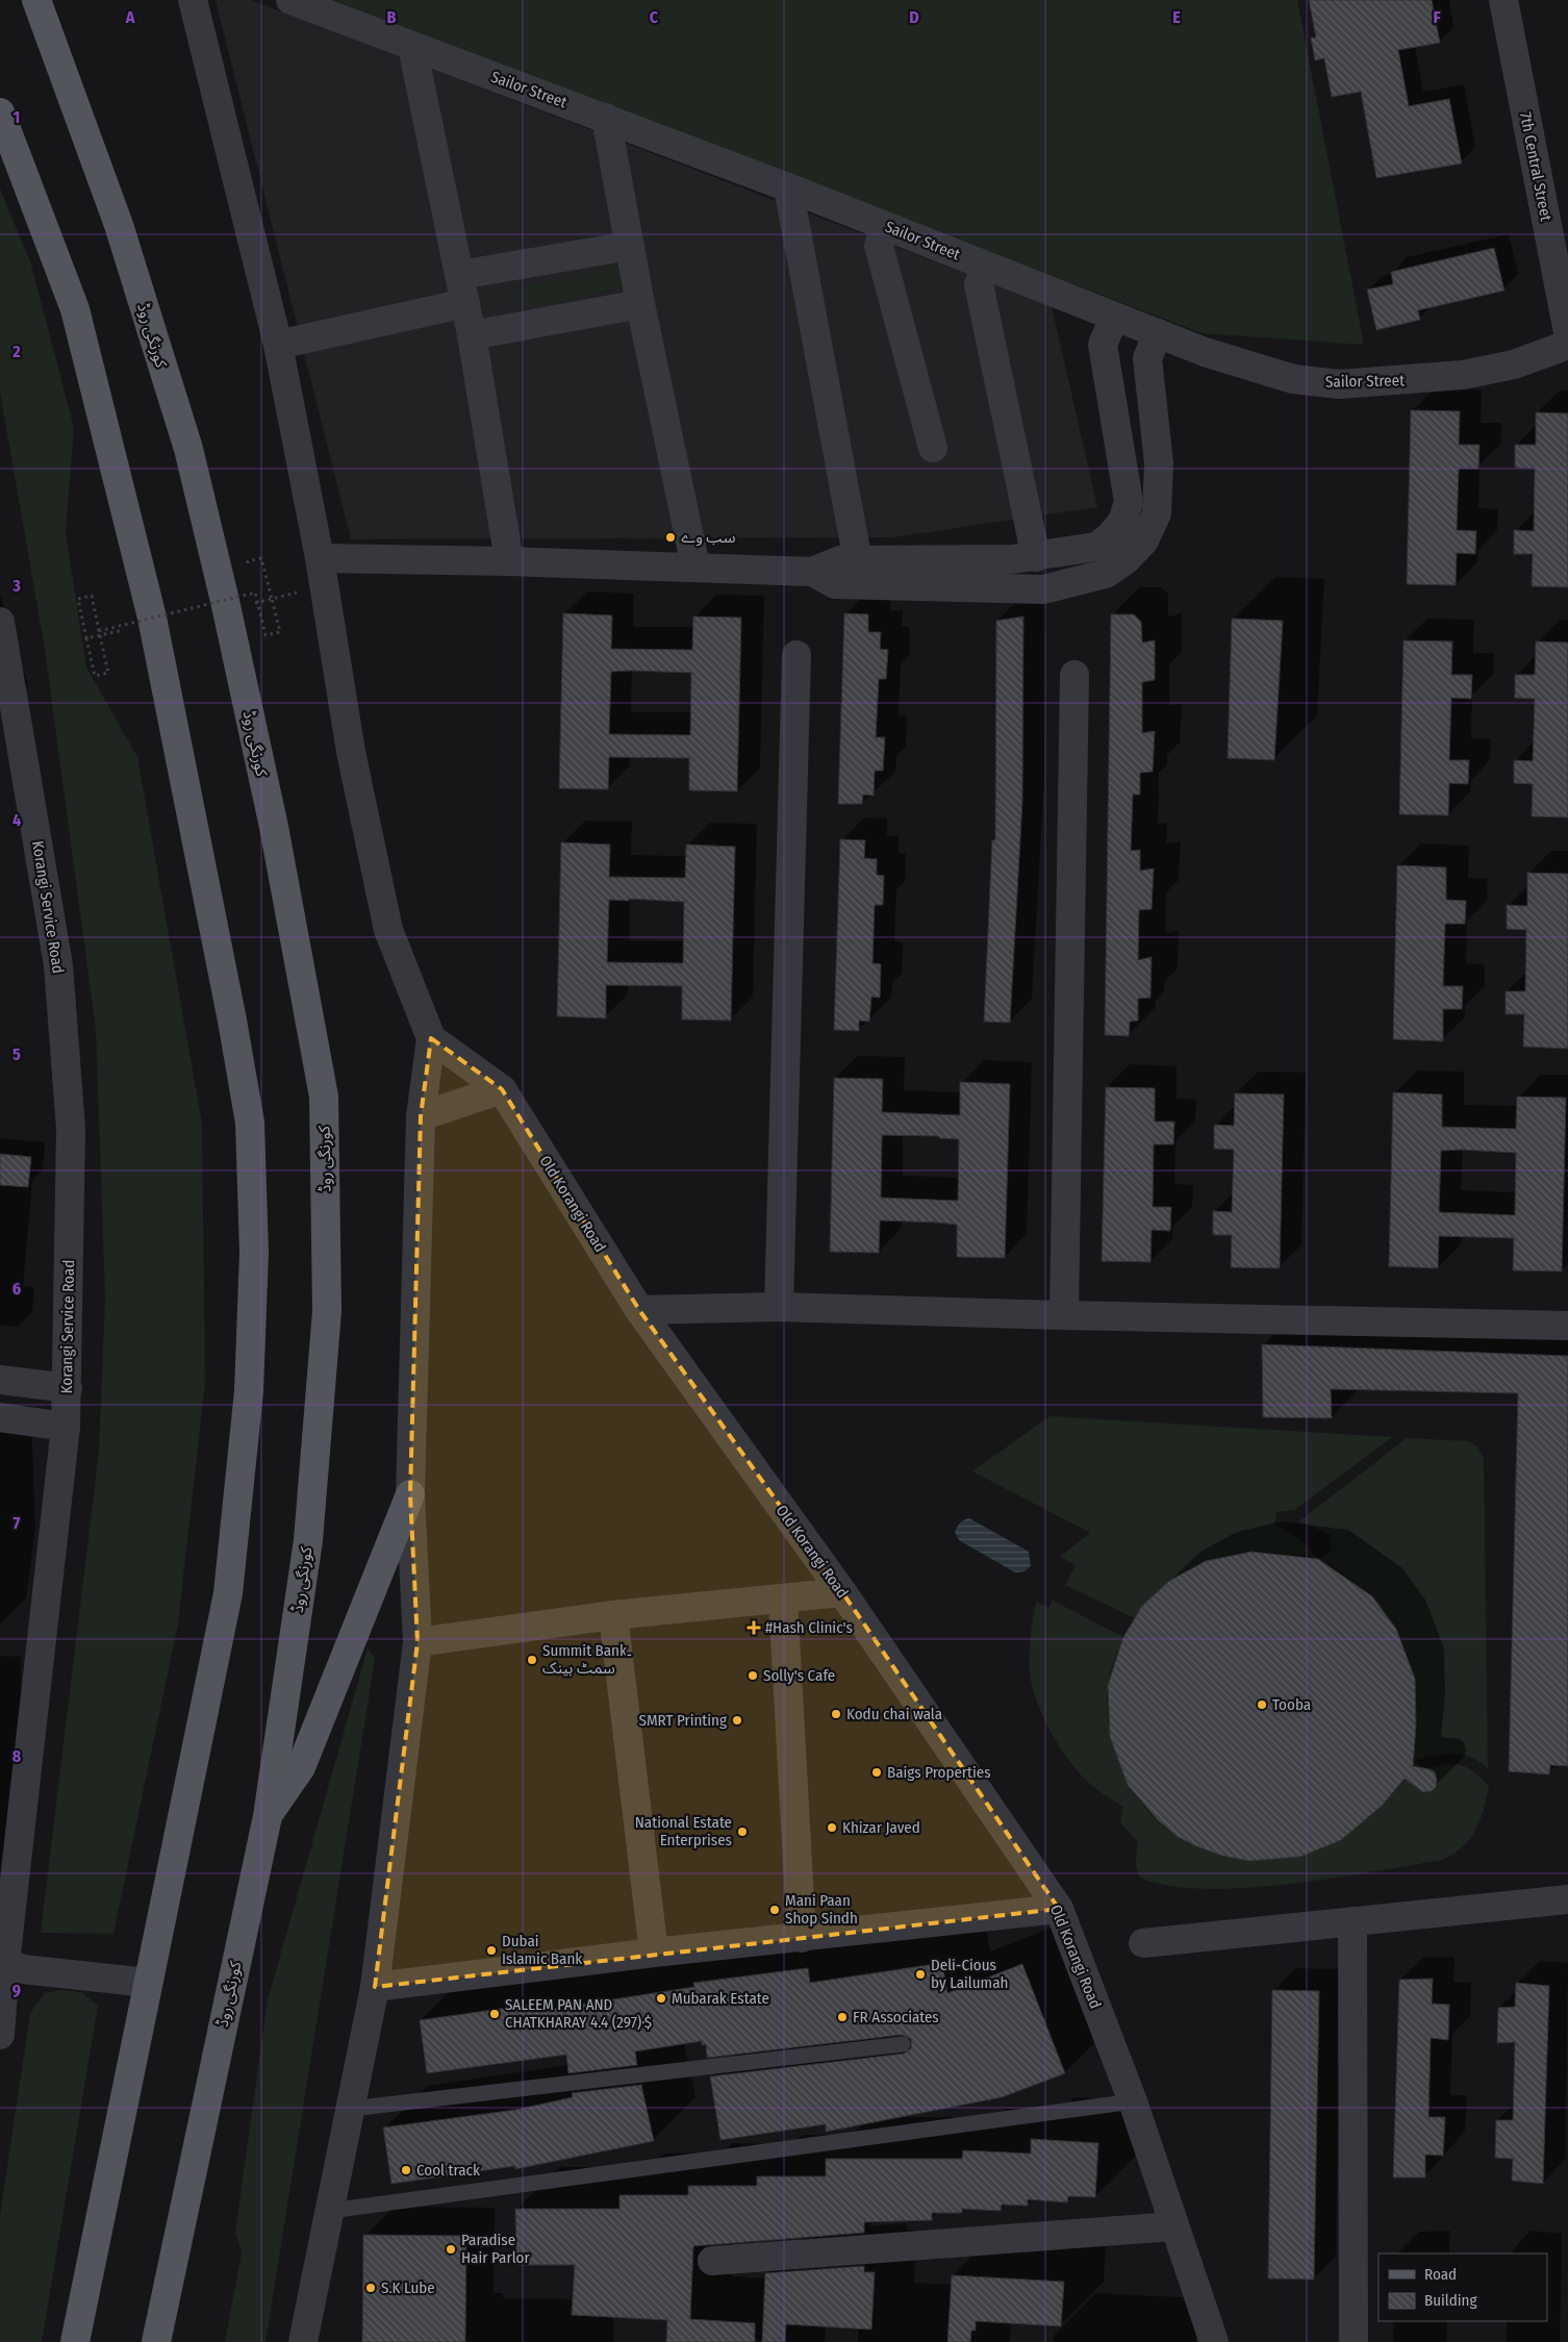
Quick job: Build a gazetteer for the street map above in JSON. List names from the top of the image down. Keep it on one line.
{"streets":{"main road":["کورنگی روڈ"],"street":["Sailor Street","7th Central Street","Korangi Service Road","Old Korangi Road"]},"places":{"other":["سب وے","Summit Bank۔ سمٹ بینک","Solly's Cafe","Tooba","Kodu chai wala","SMRT Printing","Baigs Properties","Khizar Javed","National Estate Enterprises","Mani Paan Shop Sindh","Dubai Islamic Bank","Deli-Cious by Lailumah","Mubarak Estate","SALEEM PAN AND CHATKHARAY 4.4 (297)·$","FR Associates","Cool track","Paradise Hair Parlor","S.K Lube"],"health":["#Hash Clinic's"]},"legend":["Road","Building"],"grid":{"columns":["A","B","C","D","E","F"],"rows":["1","2","3","4","5","6","7","8","9"]}}
